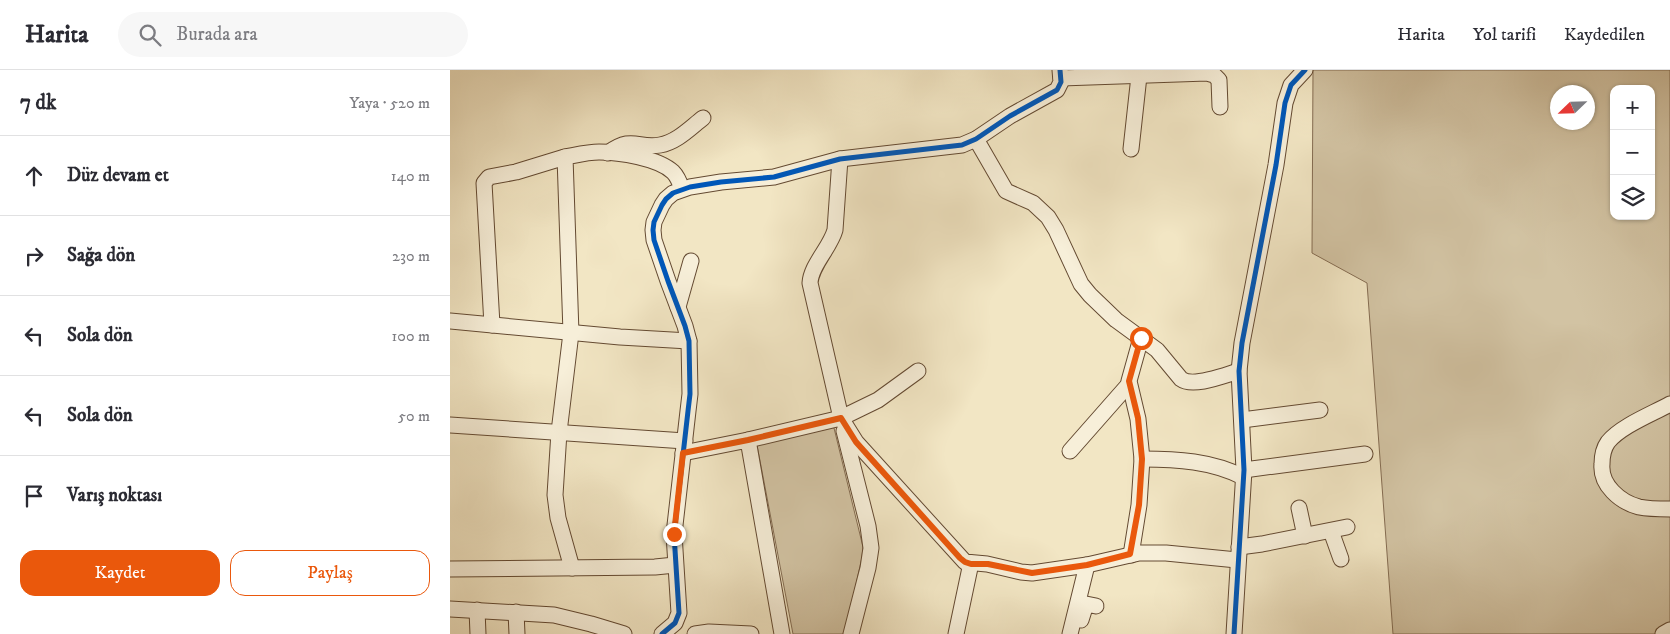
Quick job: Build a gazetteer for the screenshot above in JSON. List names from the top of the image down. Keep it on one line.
{"north":"bottom left","page":{"header":"Harita","search":"Burada ara","nav":["Harita","Yol tarifi","Kaydedilen"],"heading":["7 dk","Yaya · 520 m"],"map_buttons":["+","−"],"list":[["Düz devam et","140 m"],["Sağa dön","230 m"],["Sola dön","100 m"],["Sola dön","50 m"],"Varış noktası"],"buttons":["Kaydet","Paylaş"]}}
